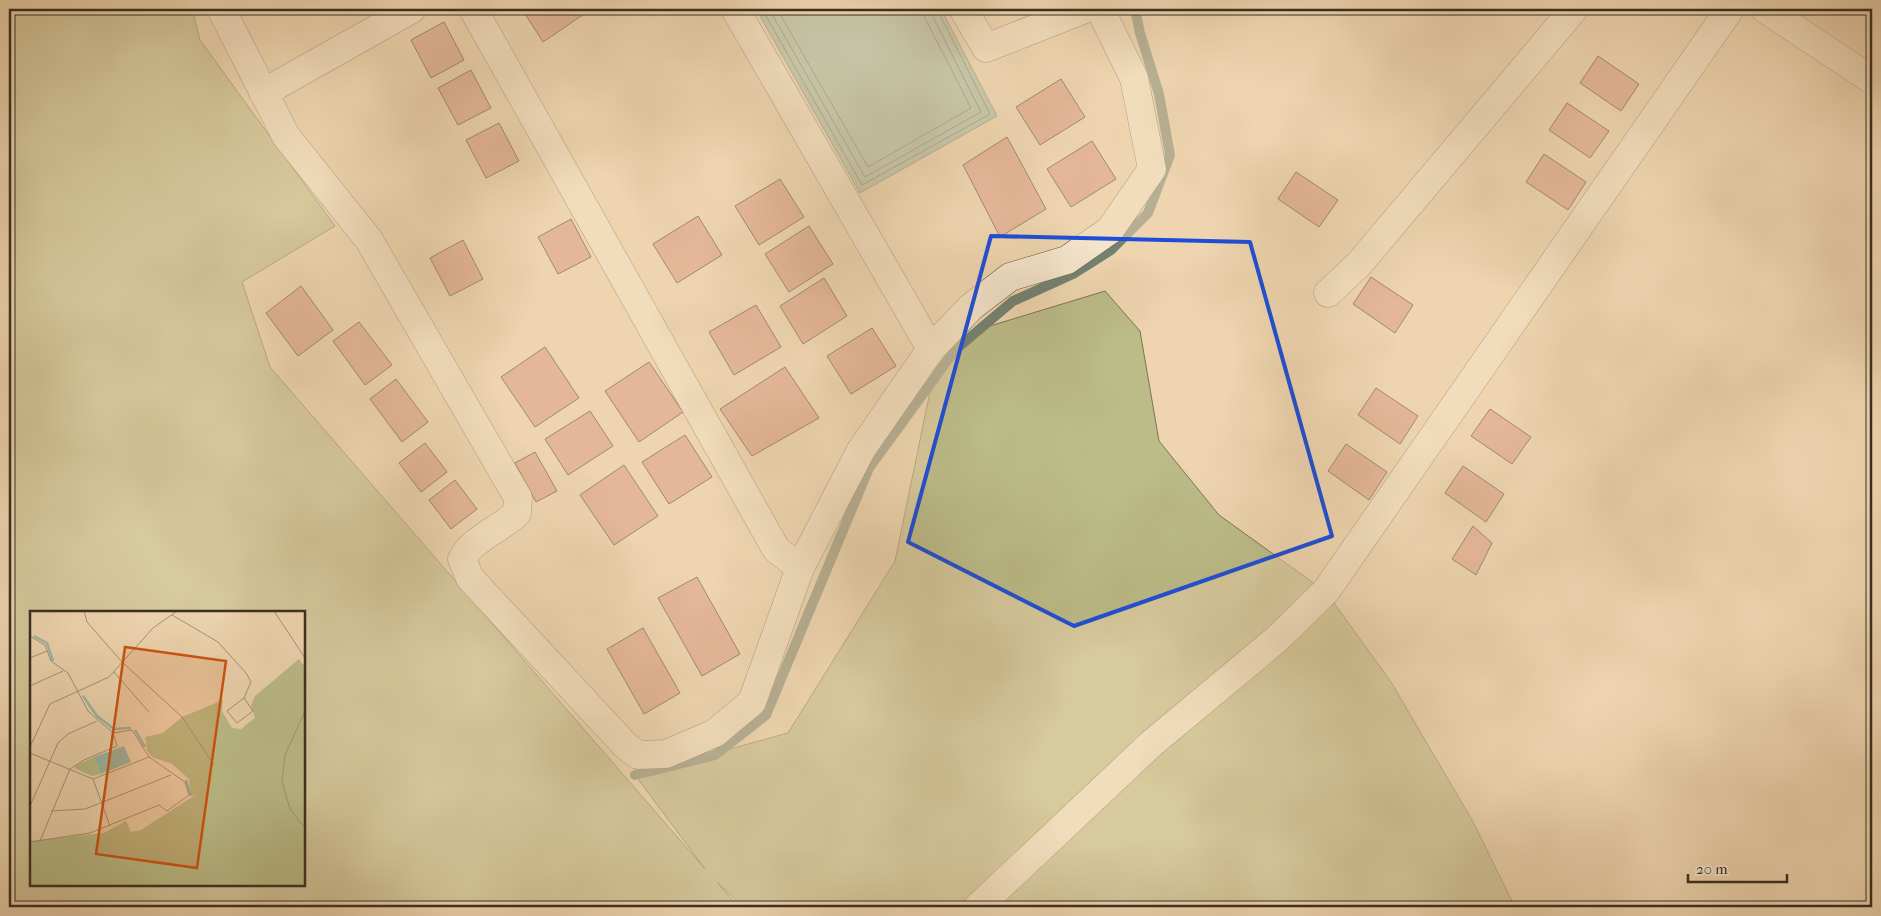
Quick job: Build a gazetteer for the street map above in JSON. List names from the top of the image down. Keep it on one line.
{"scale_bar":"20 m"}
